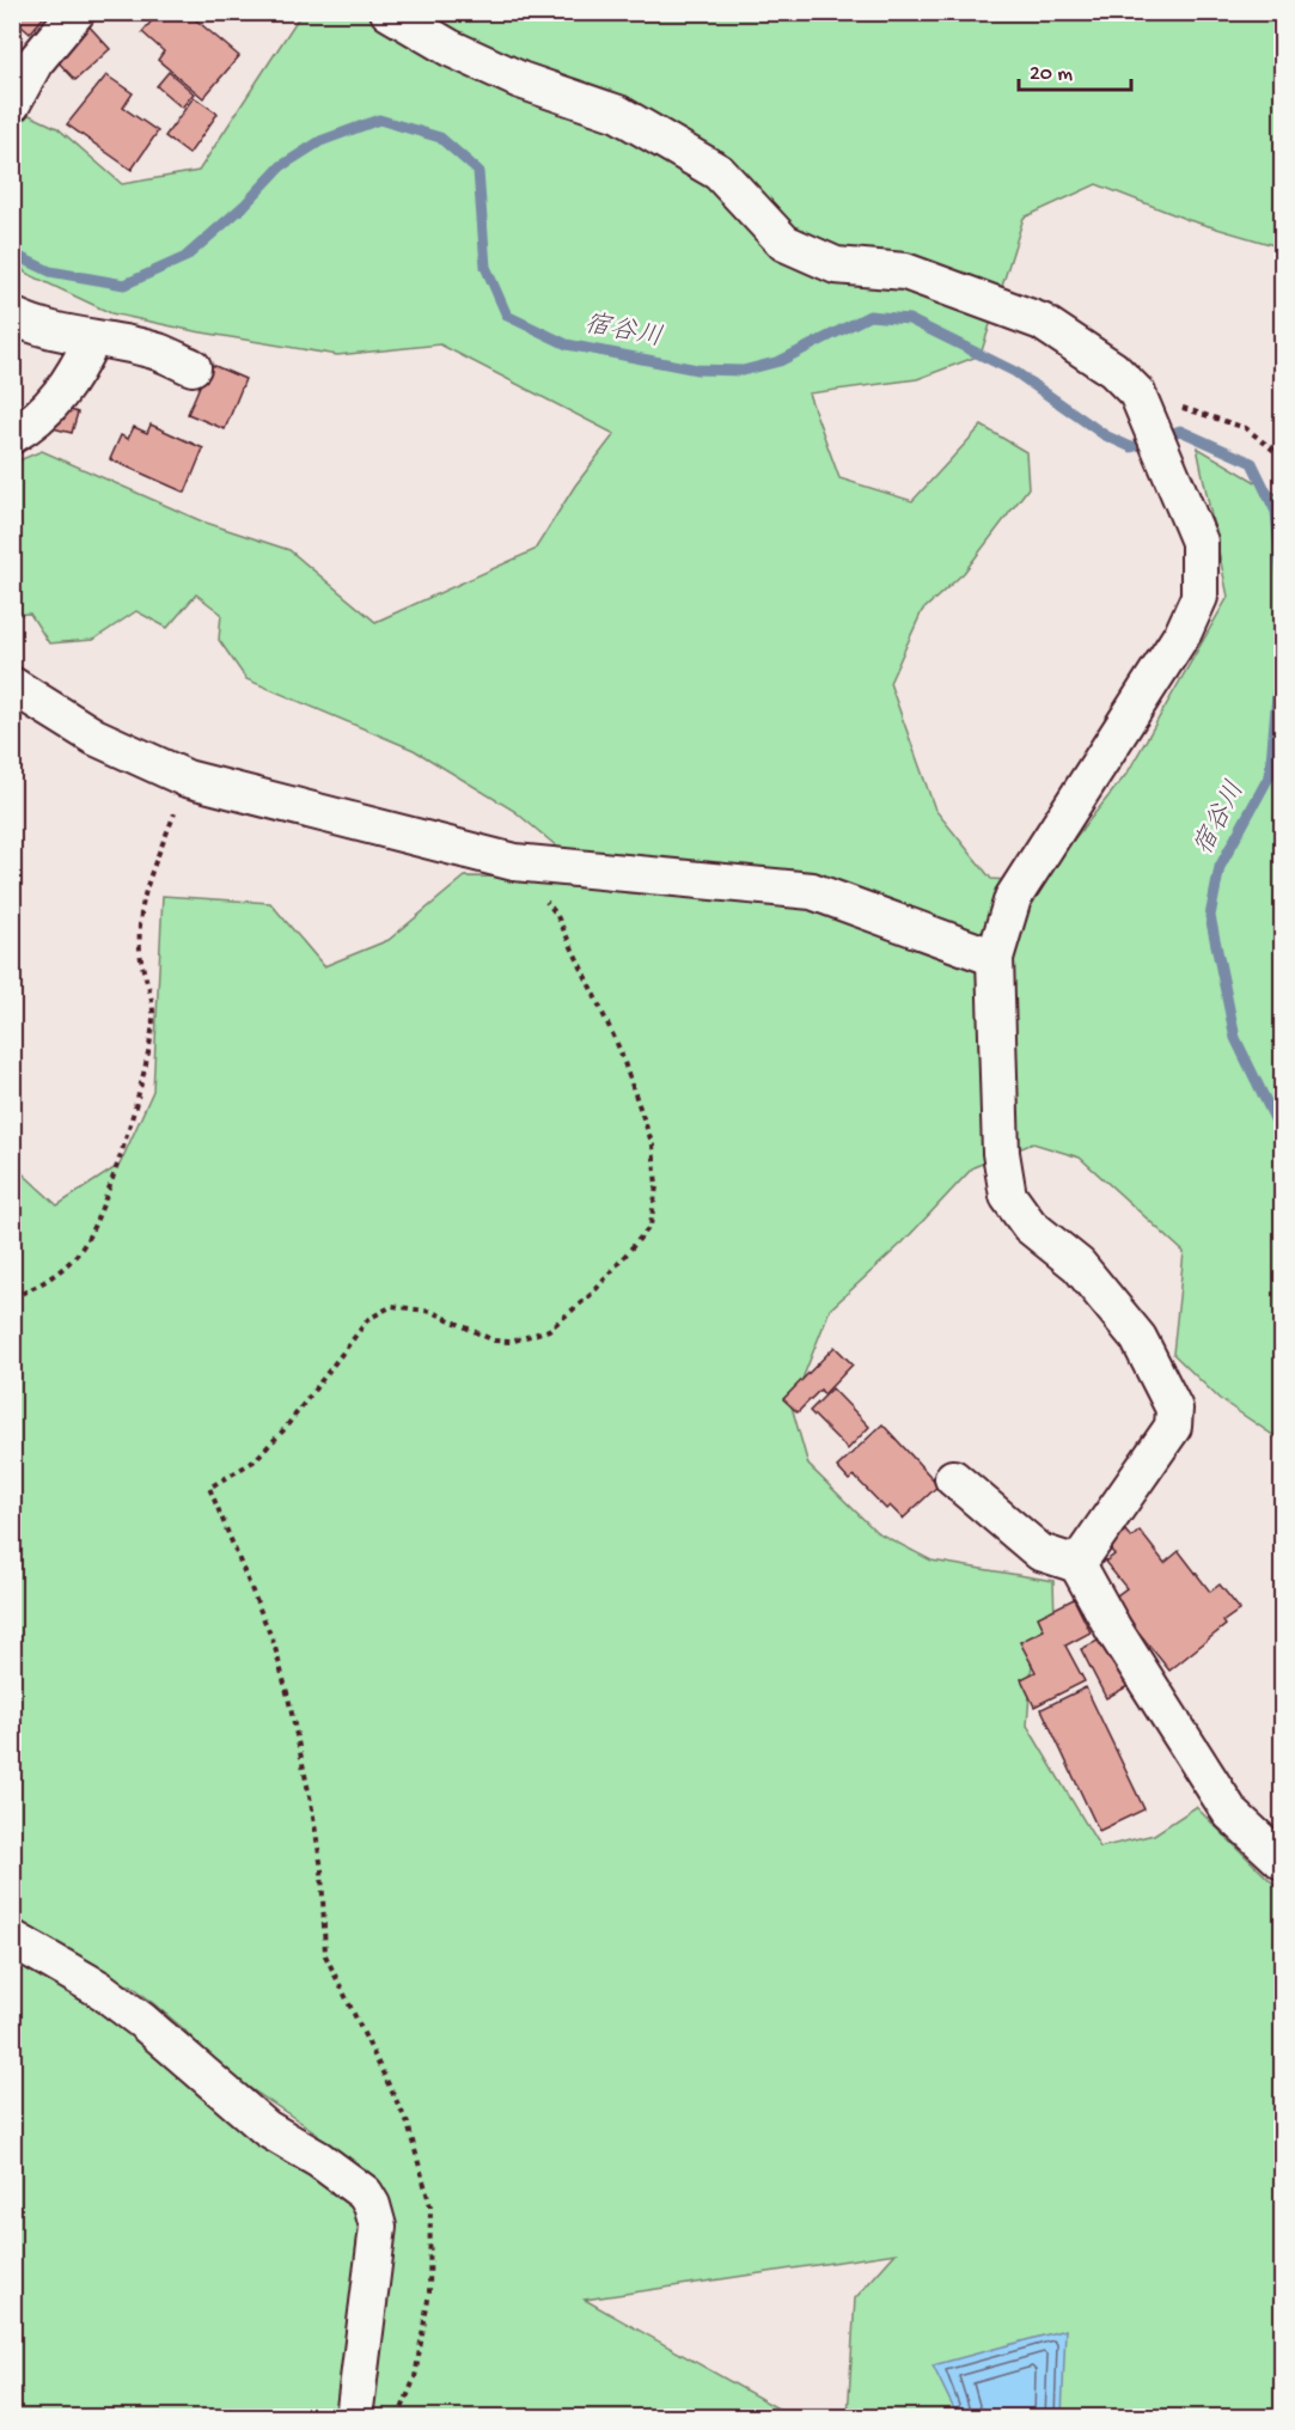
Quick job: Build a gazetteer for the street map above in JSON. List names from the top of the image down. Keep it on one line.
{"water":["宿谷川"],"scale_bar":"20 m"}
